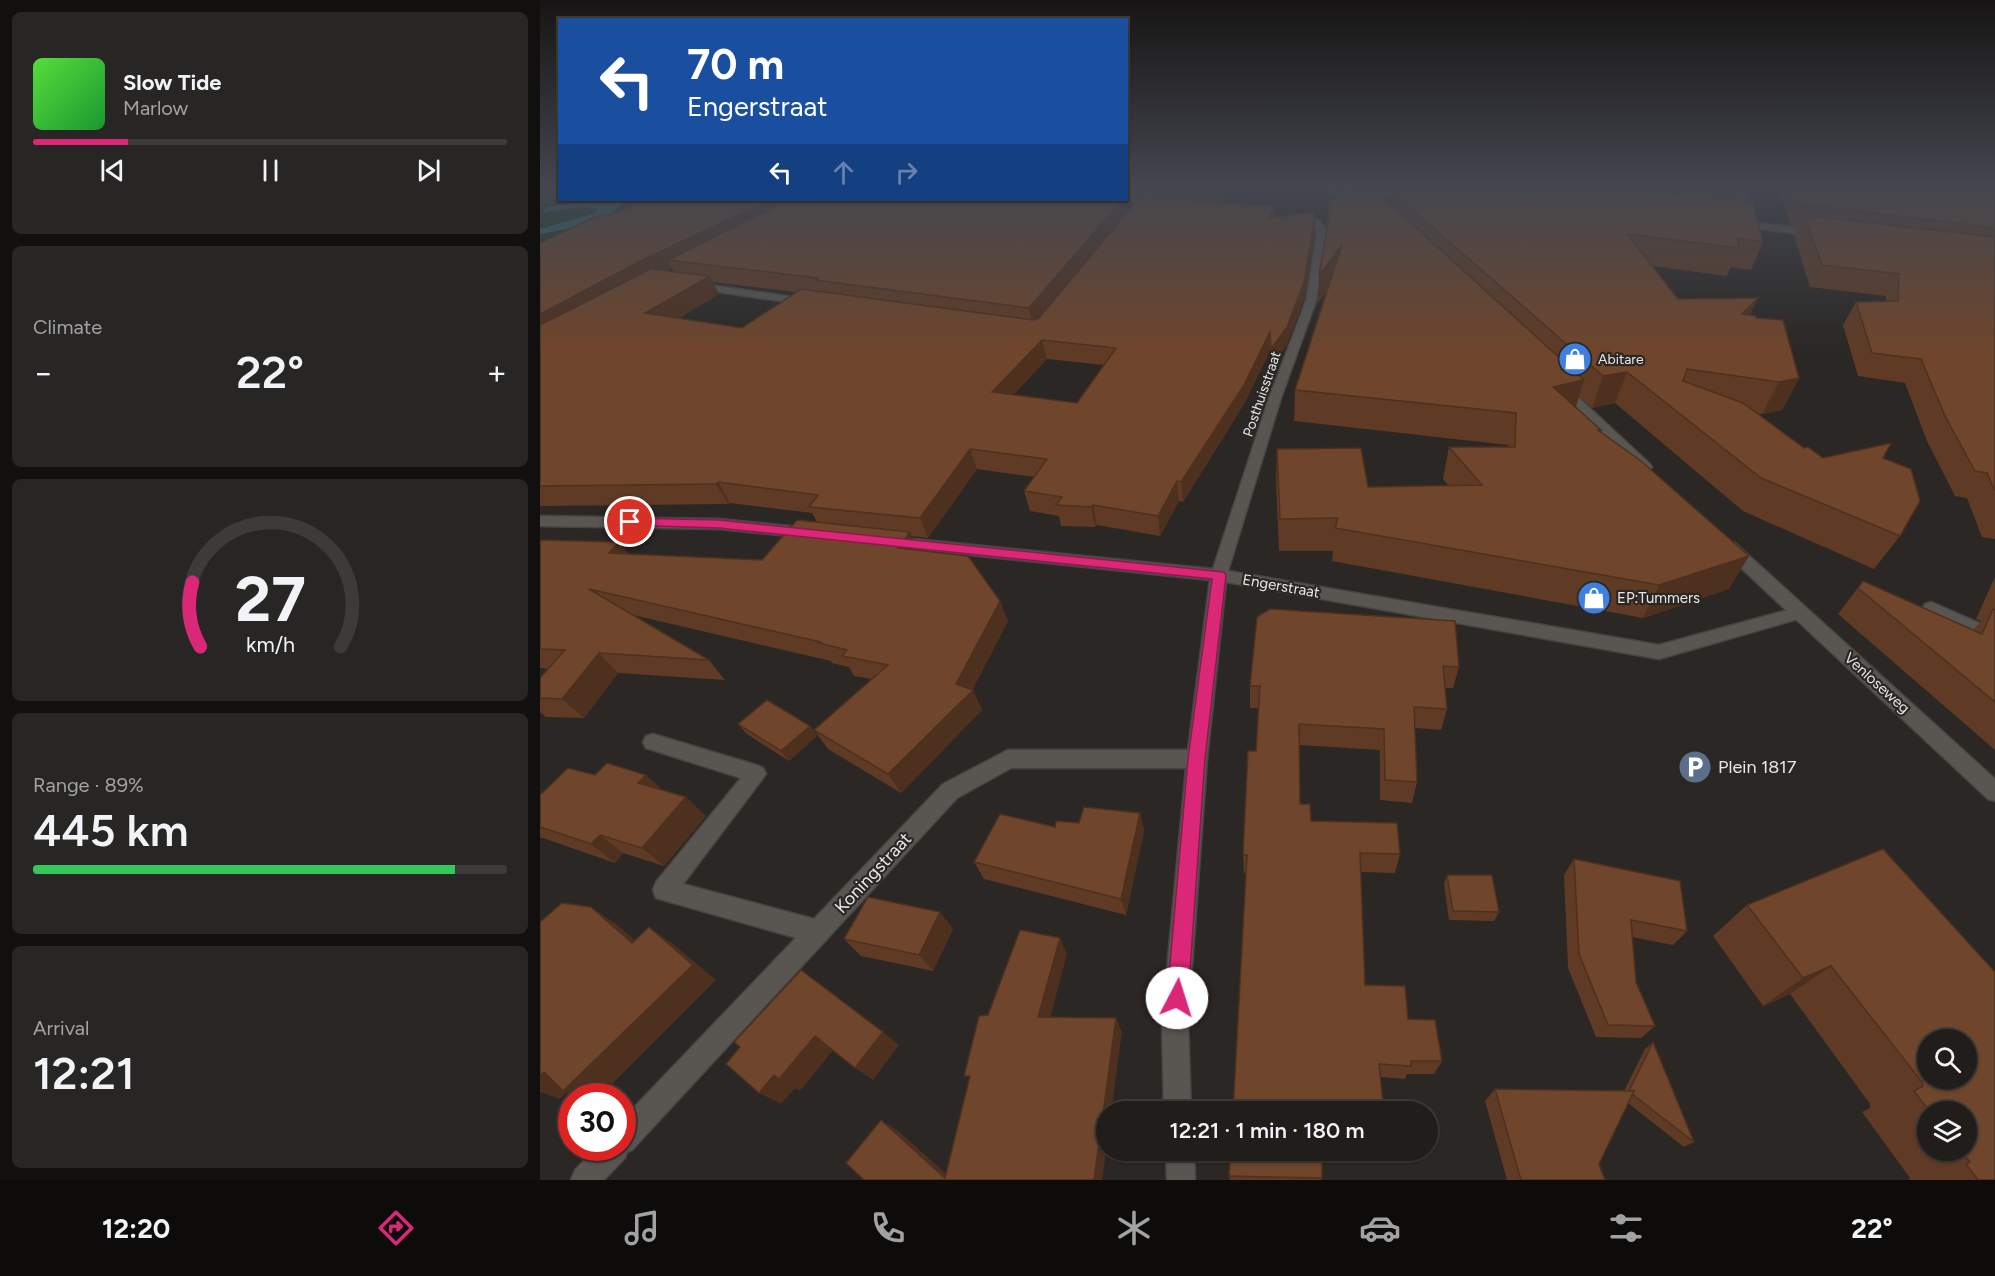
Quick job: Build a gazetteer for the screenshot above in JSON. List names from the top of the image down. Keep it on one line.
{"streets":{"street":["Posthuisstraat","Engerstraat","Venloseweg","Koningstraat"]},"crossings":[["Posthuisstraat","Engerstraat"],["Posthuisstraat","Koningstraat"],["Engerstraat","Venloseweg"]],"places":{"shop":["Abitare","EP:Tummers"],"parking":["Plein 1817"]},"page":{"turn":["70 m","Engerstraat"],"song":["Slow Tide","Marlow"],"tile":["Climate",["Range · 89%","445 km"],["Arrival","12:21"]],"heat":["−","22°","+"],"limit":"30","trip":"12:21 · 1 min · 180 m","tabs":["12:20","22°"],"gauge":["27","km/h"]}}
